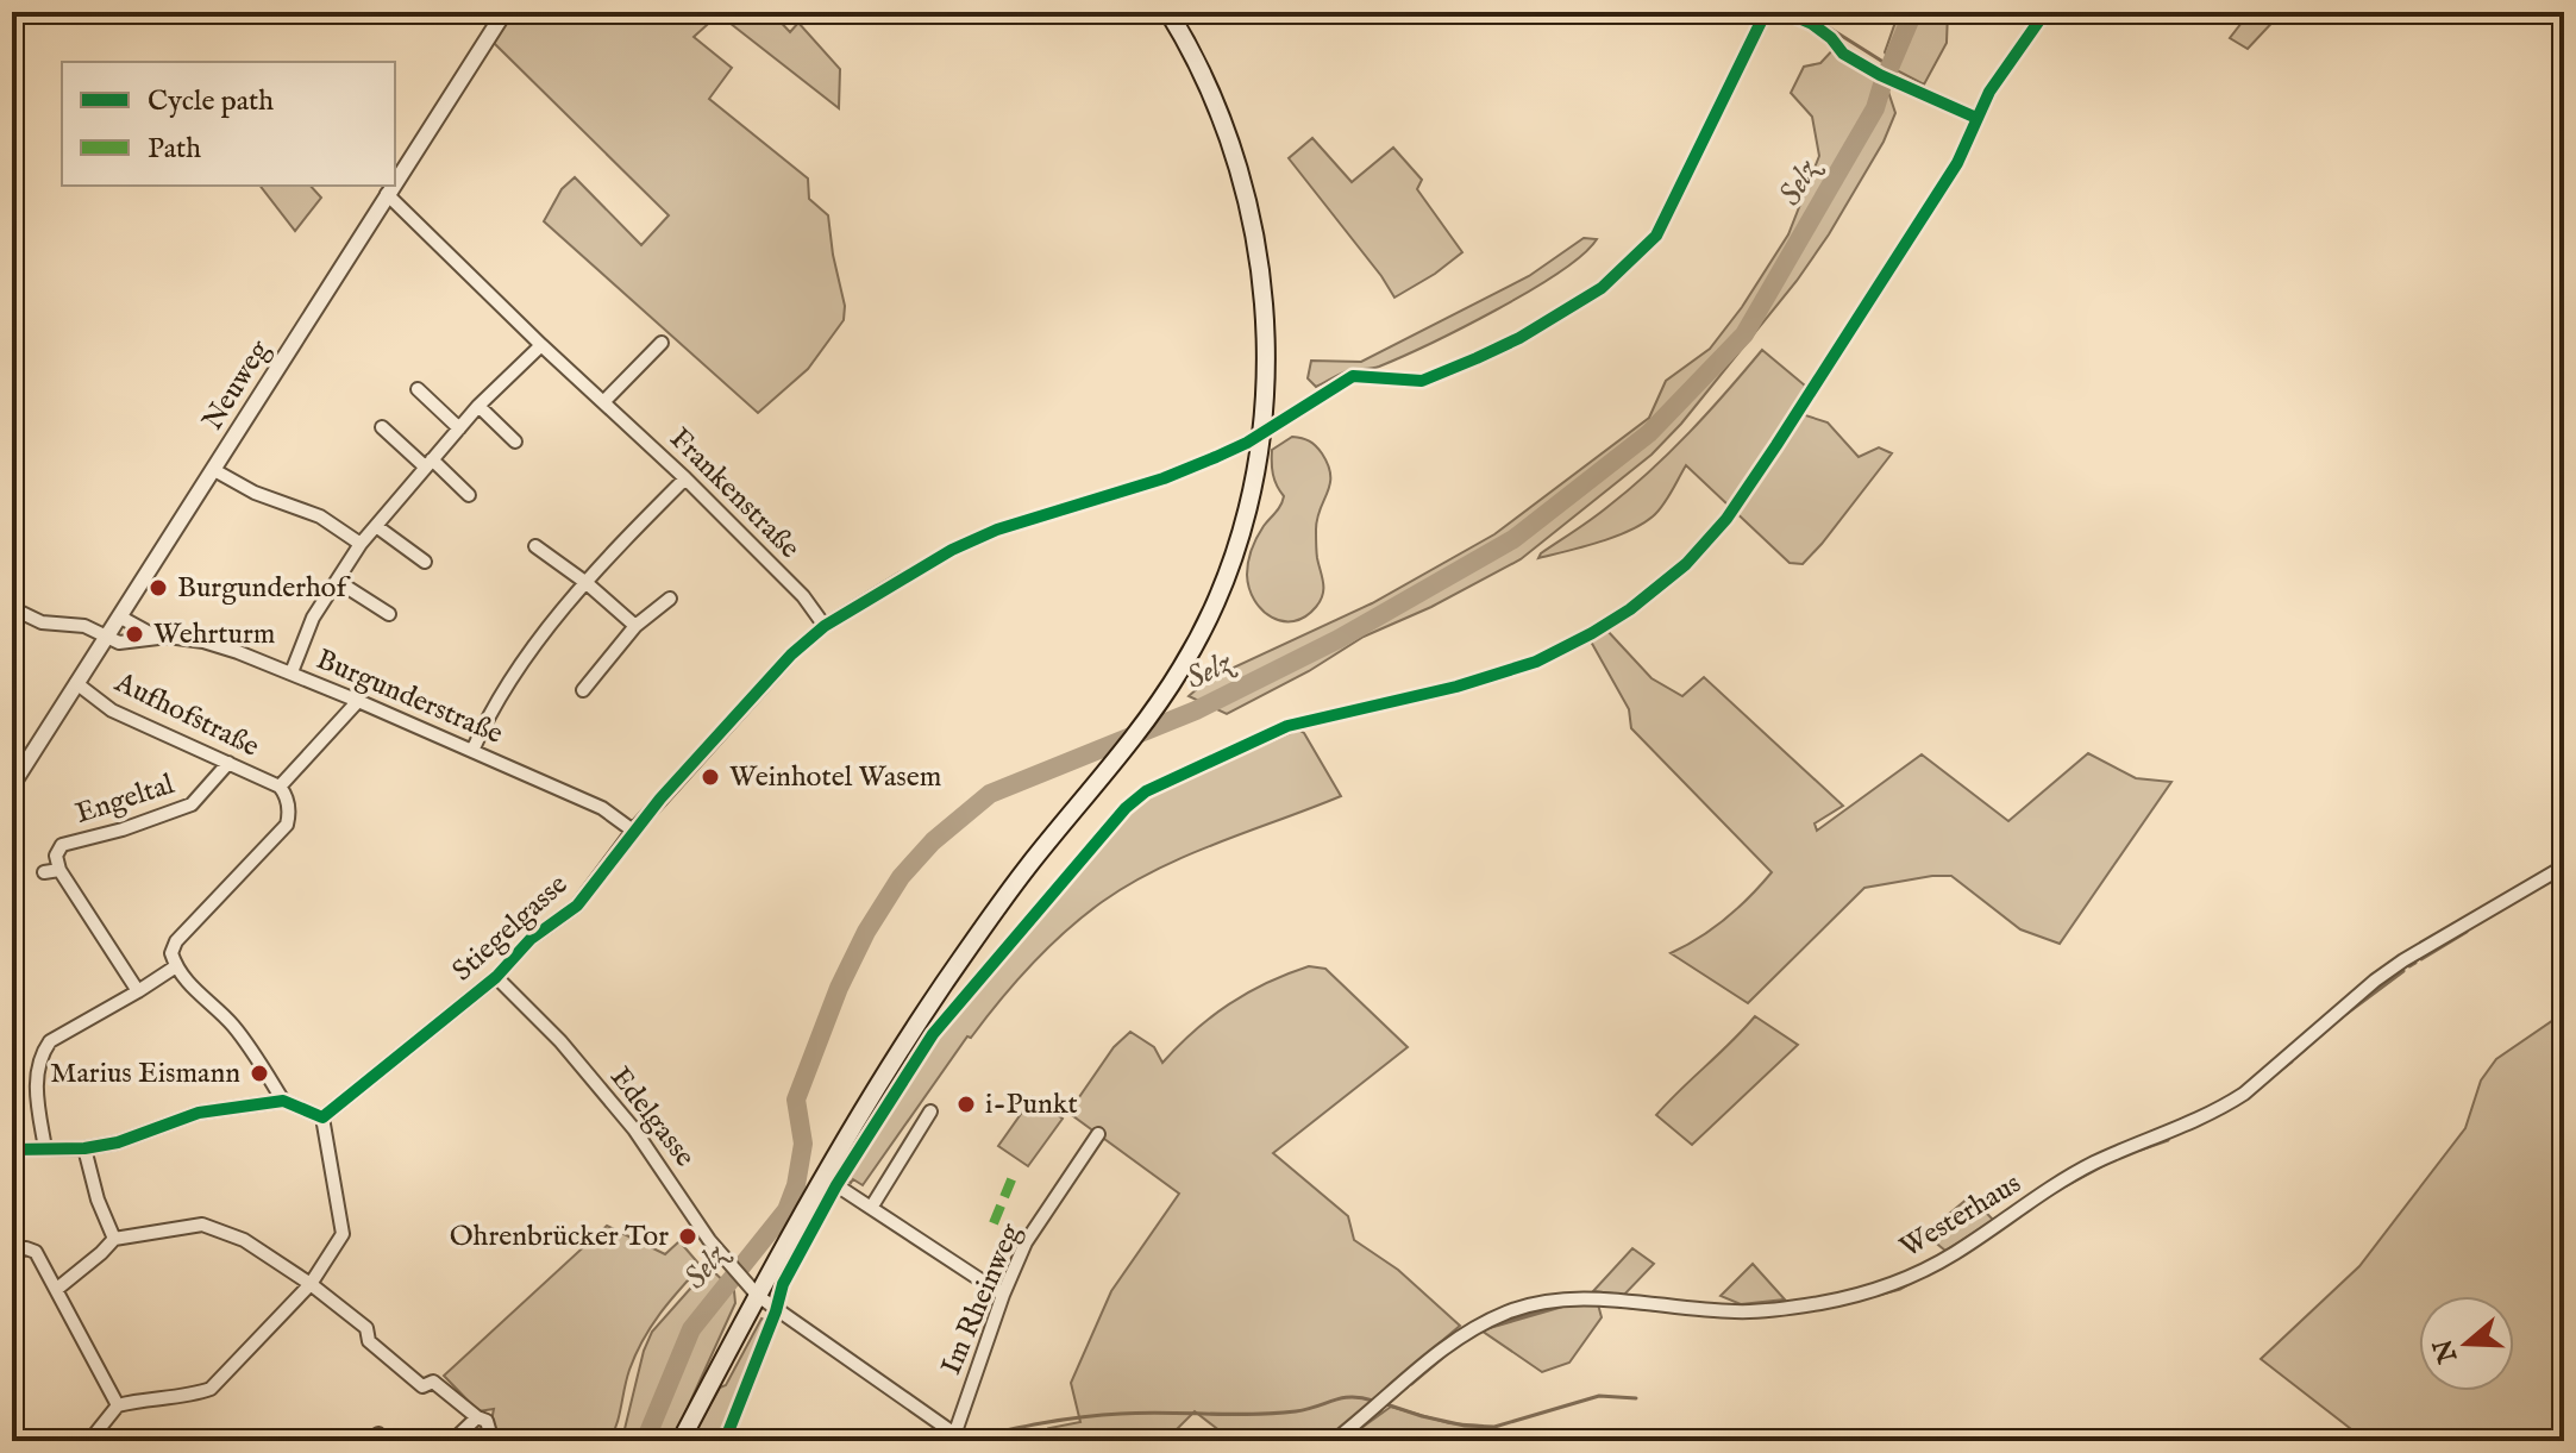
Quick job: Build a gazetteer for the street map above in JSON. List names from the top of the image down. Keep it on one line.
{"streets":{"street":["Neuweg","Frankenstraße","Burgunderstraße","Aufhofstraße","Engeltal","Stiegelgasse","Edelgasse","Westerhaus","Im Rheinweg"]},"crossings":[["Neuweg","Frankenstraße"],["Neuweg","Burgunderstraße"],["Neuweg","Aufhofstraße"],["Frankenstraße","Stiegelgasse"],["Burgunderstraße","Aufhofstraße"],["Burgunderstraße","Stiegelgasse"],["Aufhofstraße","Engeltal"],["Stiegelgasse","Edelgasse"],["Edelgasse","Im Rheinweg"]],"water":["Selz"],"places":["Burgunderhof","Wehrturm","Weinhotel Wasem","Marius Eismann","i-Punkt","Ohrenbrücker Tor"],"legend":["Cycle path","Path"],"north":"left"}
